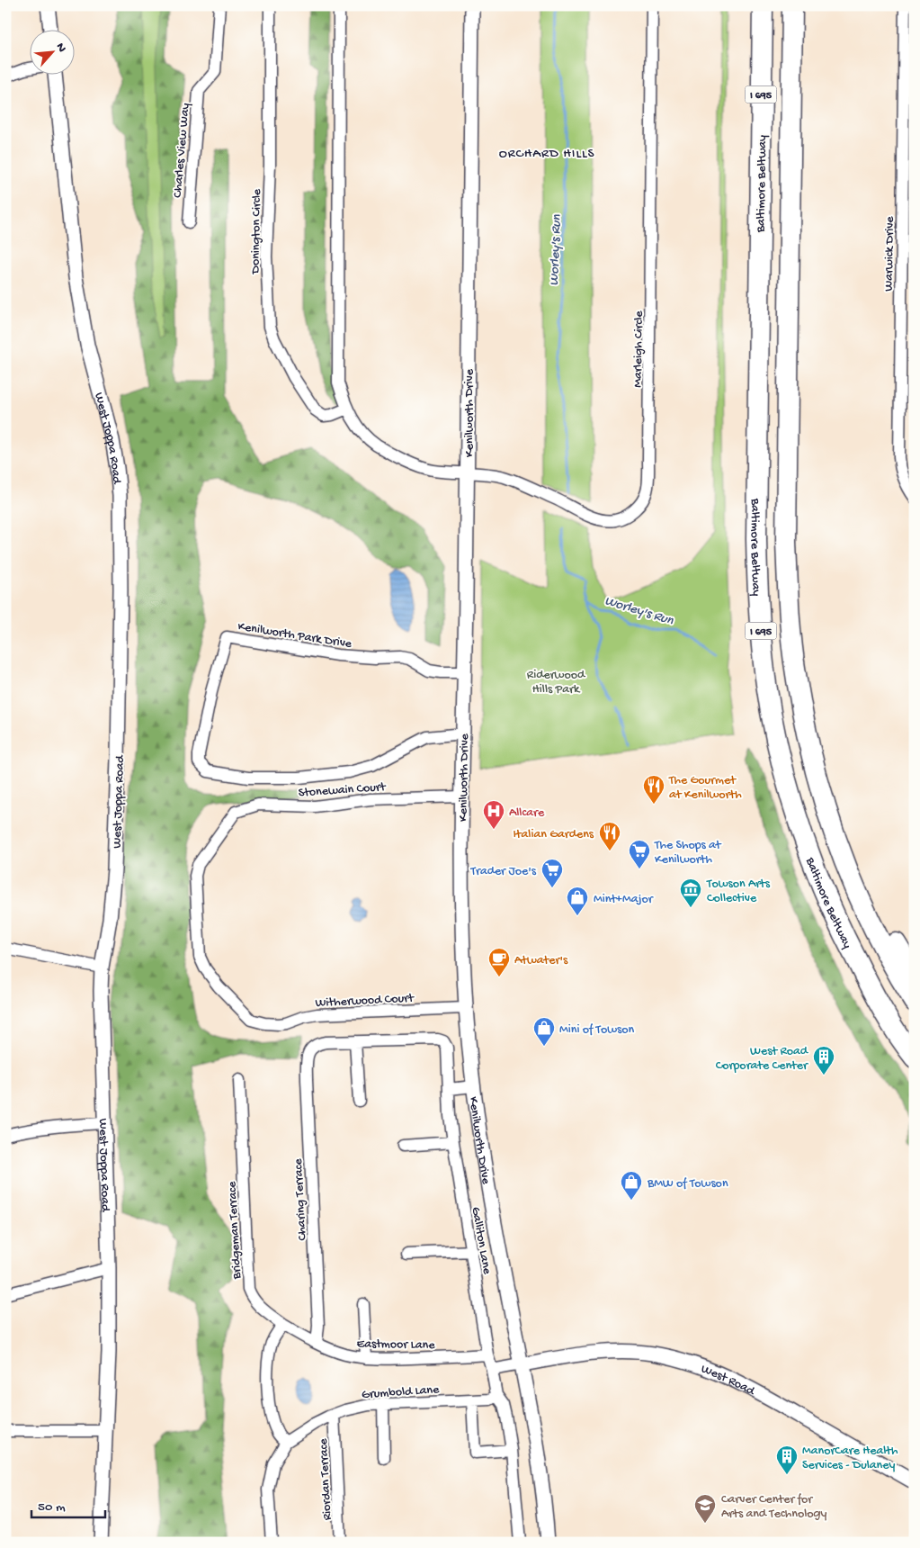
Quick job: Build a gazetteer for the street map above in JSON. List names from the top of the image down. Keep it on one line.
{"streets":{"highway":["I 695","Baltimore Beltway"],"street":["Charles View Way","Donington Circle","Warwick Drive","Marleigh Circle","Kenilworth Drive","West Joppa Road","Kenilworth Park Drive","Stonewain Court","Witherwood Court","Charing Terrace","Bridgeman Terrace","Galliton Lane","Eastmoor Lane","West Road","Grumbold Lane","Riordan Terrace"]},"crossings":[["Marleigh Circle","Kenilworth Drive"],["Kenilworth Drive","Kenilworth Park Drive"],["Kenilworth Drive","Stonewain Court"],["Kenilworth Drive","Witherwood Court"],["Kenilworth Drive","West Road"],["Stonewain Court","Witherwood Court"],["Charing Terrace","Galliton Lane"],["Charing Terrace","Eastmoor Lane"],["Bridgeman Terrace","Eastmoor Lane"],["Galliton Lane","Eastmoor Lane"],["Galliton Lane","Grumbold Lane"],["Grumbold Lane","Riordan Terrace"]],"districts":["ORCHARD HILLS"],"water":["Worley's Run"],"parks":["Riderwood Hills Park"],"places":{"restaurant":["The Gourmet at Kenilworth","Italian Gardens"],"hospital":["Allcare"],"supermarket":["The Shops at Kenilworth","Trader Joe's"],"museum":["Towson Arts Collective"],"shop":["Mint+Major","Mini of Towson","BMW of Towson"],"cafe":["Atwater's"],"building":["West Road Corporate Center","ManorCare Health Services - Dulaney"],"school or university":["Carver Center for Arts and Technology"]},"scale_bar":"50 m","north":"top right"}
